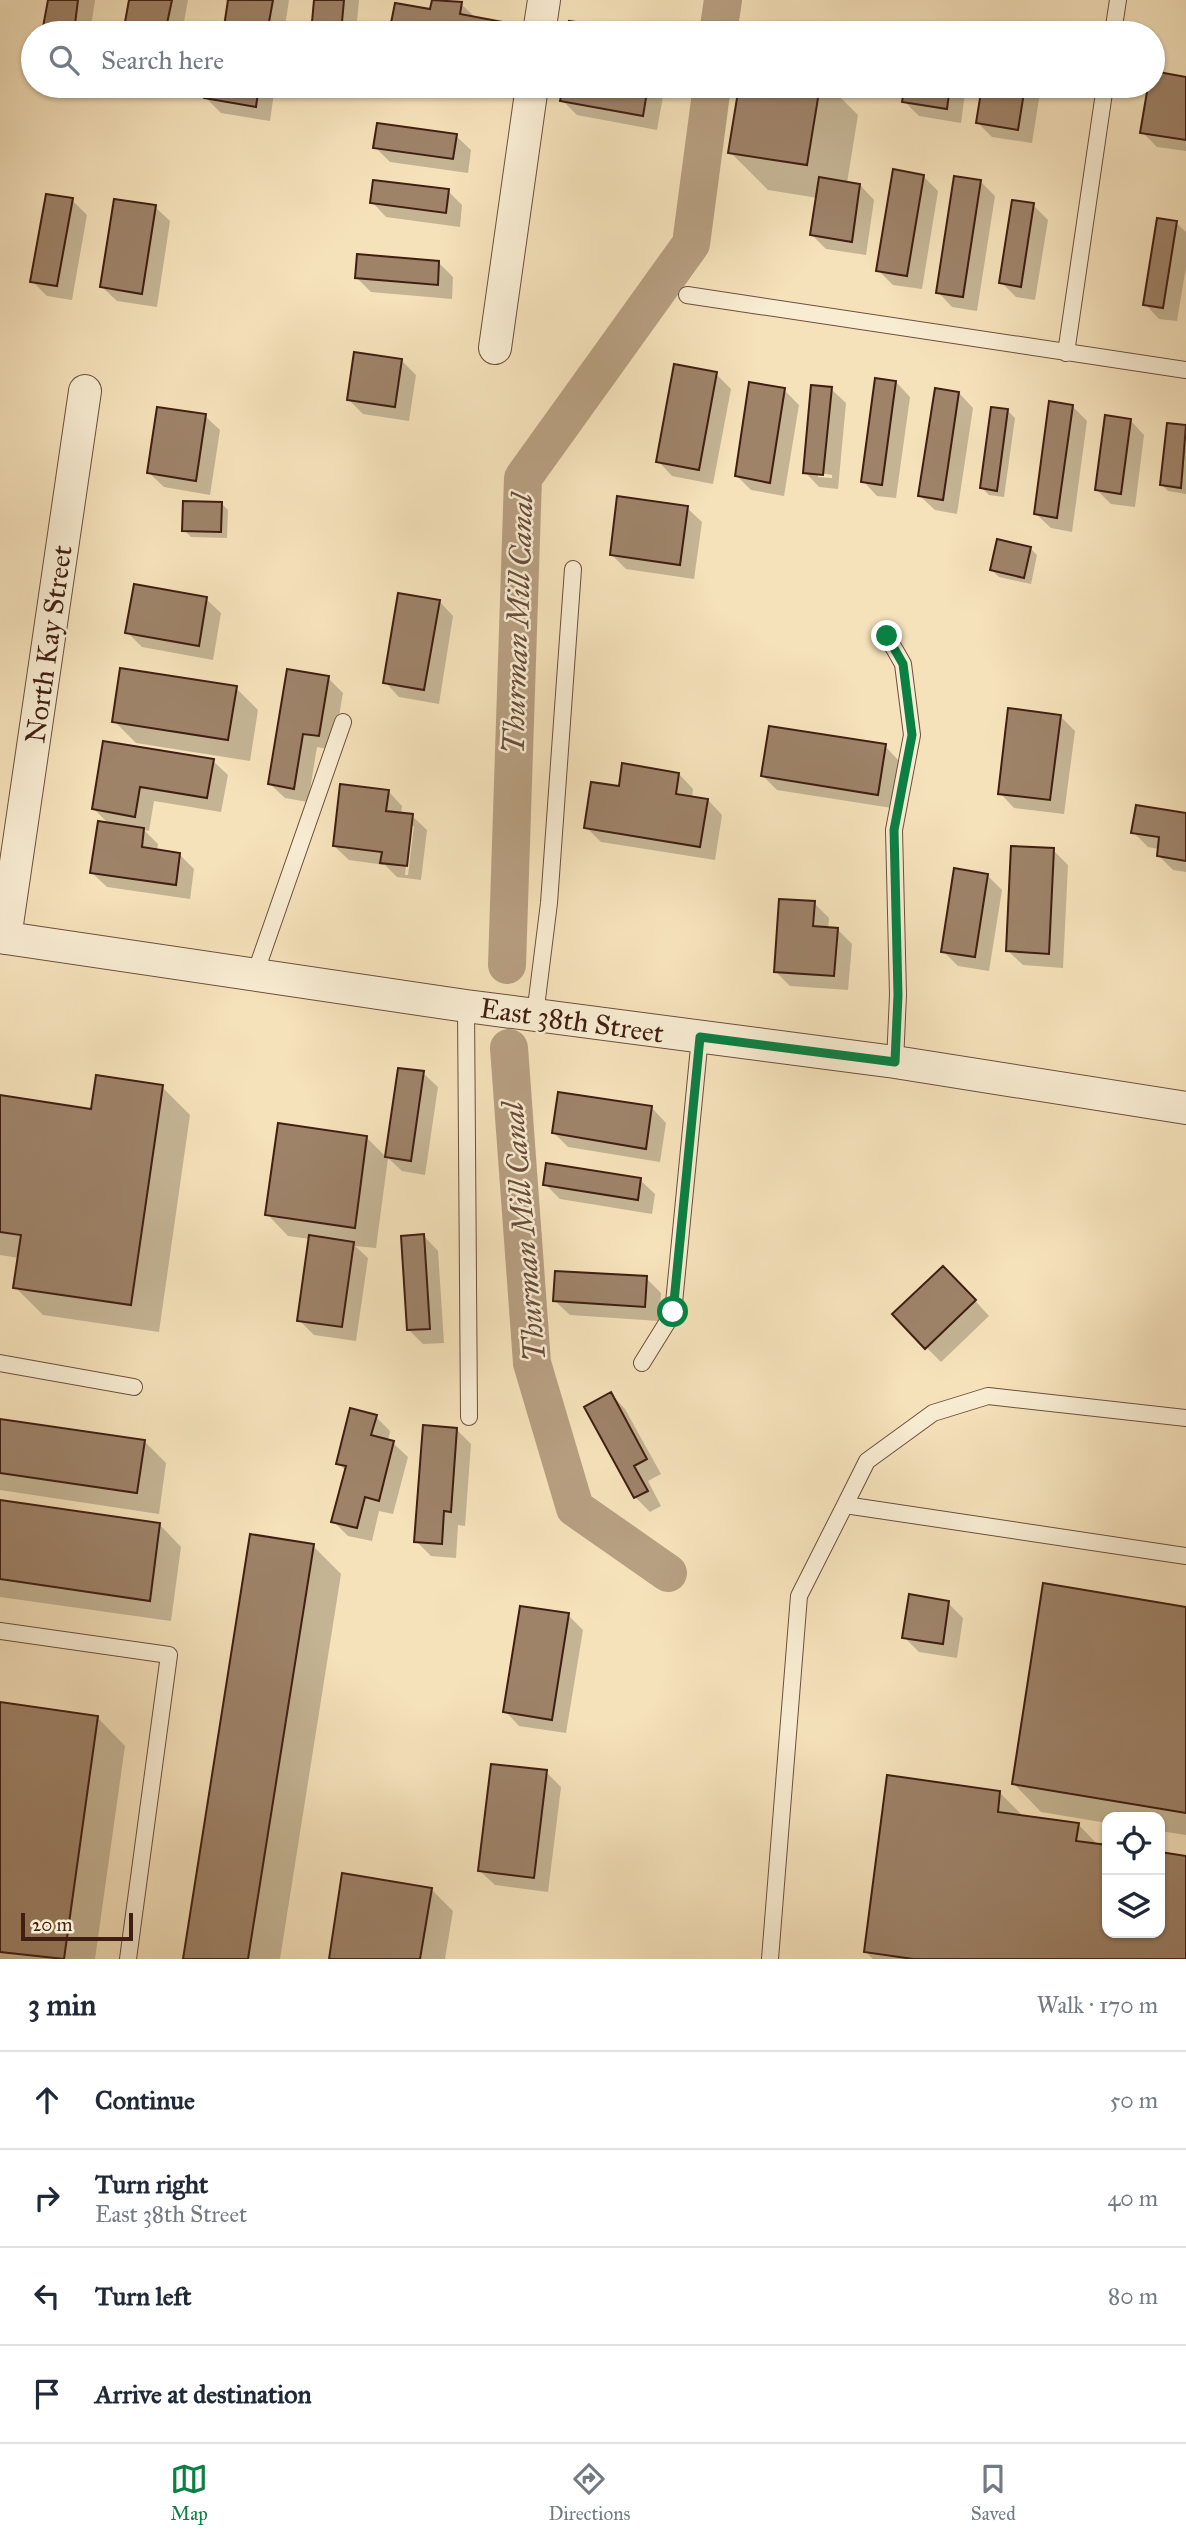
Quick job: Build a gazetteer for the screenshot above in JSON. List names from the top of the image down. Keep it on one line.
{"streets":{"street":["North Kay Street","East 38th Street"]},"crossings":[["North Kay Street","East 38th Street"]],"water":["Thurman Mill Canal"],"scale_bar":"20 m","page":{"search":"Search here","scale":"20 m","heading":["3 min","Walk · 170 m"],"list":[["Continue","50 m"],["Turn right","East 38th Street","40 m"],["Turn left","80 m"],"Arrive at destination"],"nav":["Map","Directions","Saved"]}}
